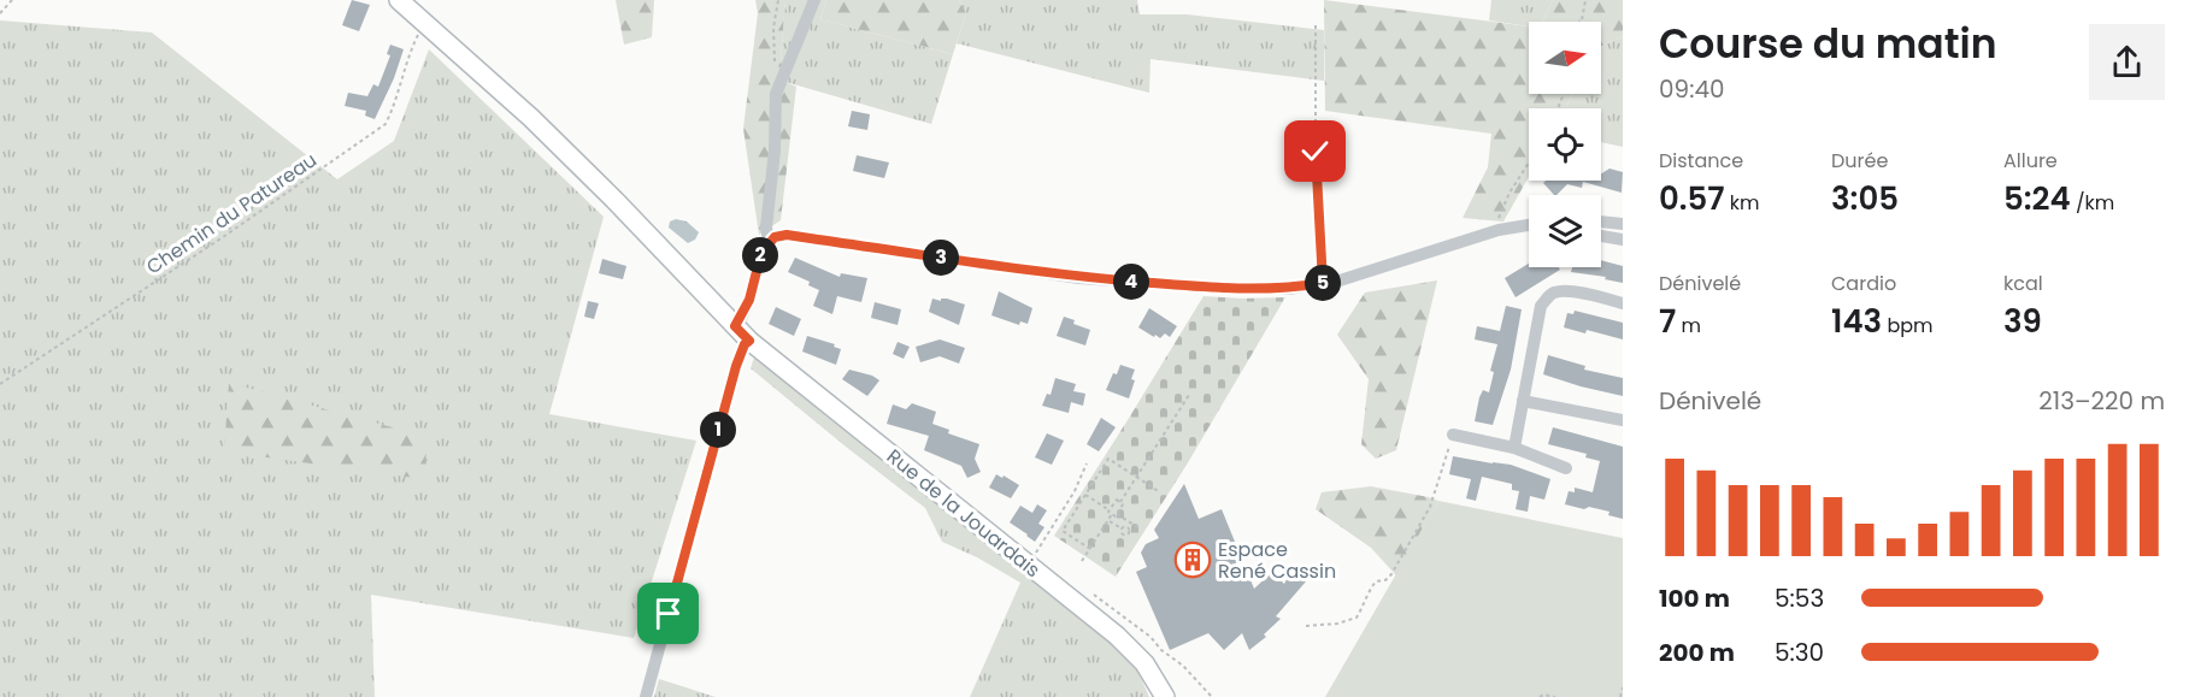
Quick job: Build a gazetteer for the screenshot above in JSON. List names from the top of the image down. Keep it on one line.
{"streets":{"main road":["Rue de la Jouardais"],"path":["Chemin du Patureau"]},"crossings":[["Chemin du Patureau","Rue de la Jouardais"]],"places":{"building":["Espace René Cassin"]},"north":"right","page":{"heading":["Course du matin","09:40"],"stats":[["Distance","0.57 km"],["Durée","3:05"],["Allure","5:24 /km"],["Dénivelé","7 m"],["Cardio","143 bpm"],["kcal","39"]],"pins":["2","3","4","5","1"],"chart":["Dénivelé","213–220 m"],"list":[{"name":"100 m","note":"5:53"},{"name":"200 m","note":"5:30"}]}}
